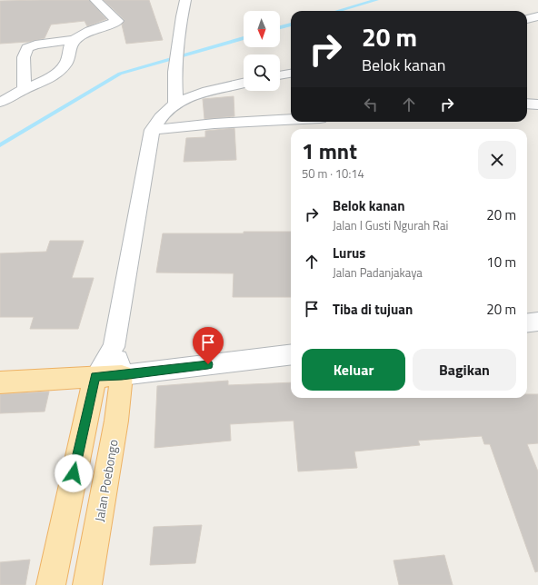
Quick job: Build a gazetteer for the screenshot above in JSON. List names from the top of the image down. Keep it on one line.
{"streets":{"main road":["Jalan Poebongo"]},"north":"bottom","page":{"turn":["20 m","Belok kanan"],"heading":["1 mnt","50 m · 10:14"],"list":[{"name":"Belok kanan","note":"Jalan I Gusti Ngurah Rai","value":"20 m"},{"name":"Lurus","note":"Jalan Padanjakaya","value":"10 m"},{"name":"Tiba di tujuan","value":"20 m"}],"buttons":["Keluar","Bagikan"]}}
